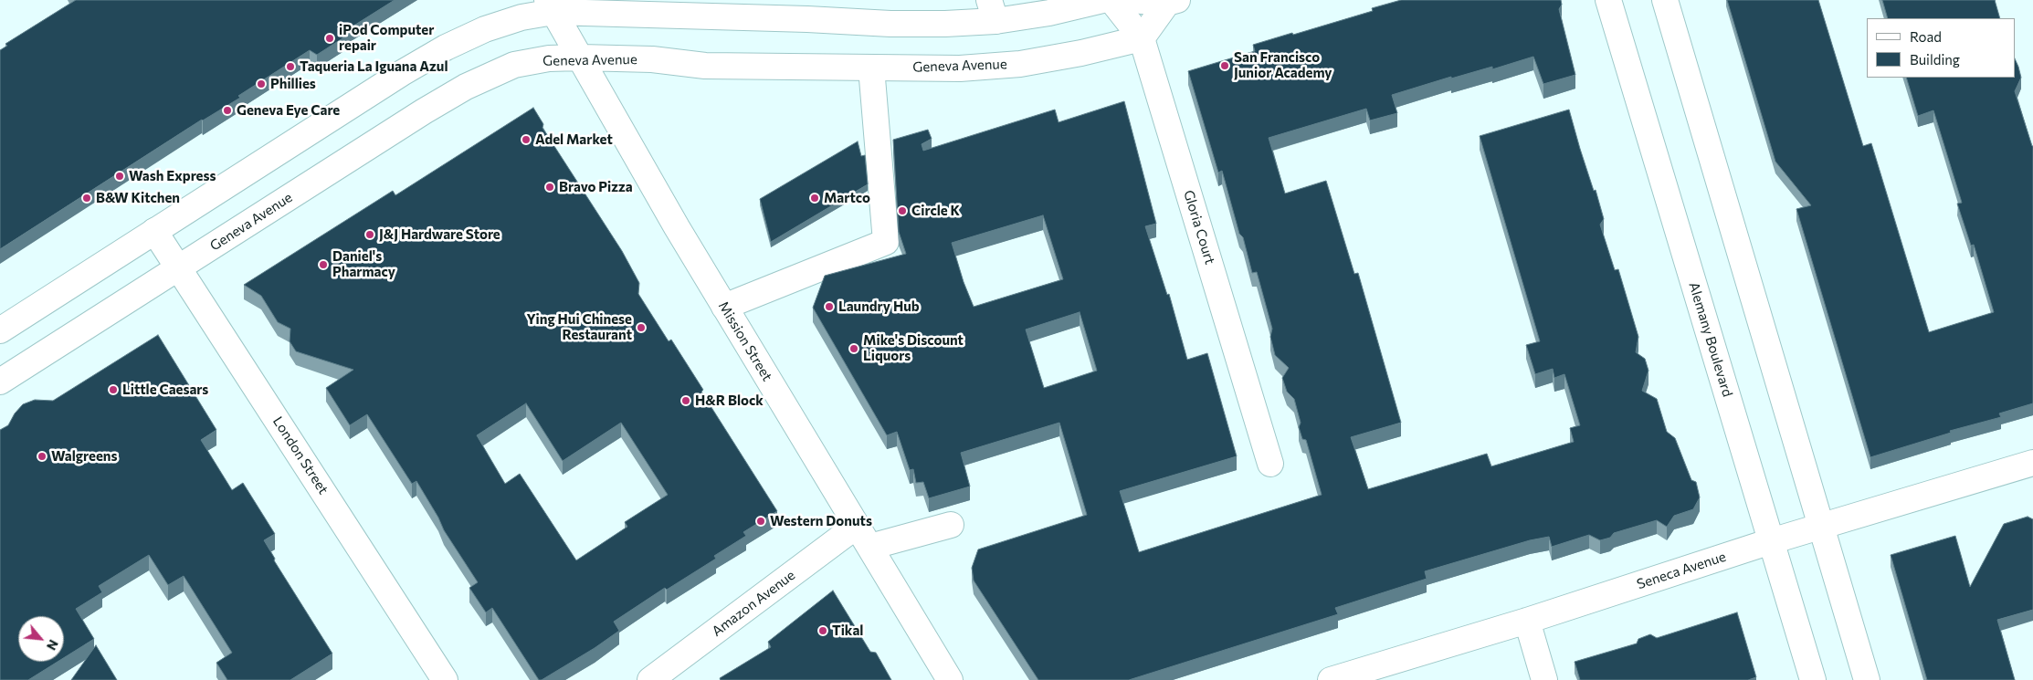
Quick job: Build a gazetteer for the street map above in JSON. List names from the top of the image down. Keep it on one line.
{"streets":{"main road":["Geneva Avenue","Gloria Court","Alemany Boulevard","Mission Street","London Street","Seneca Avenue","Amazon Avenue"]},"crossings":[["Geneva Avenue","Gloria Court"],["Geneva Avenue","Mission Street"],["Geneva Avenue","London Street"],["Alemany Boulevard","Seneca Avenue"],["Mission Street","Amazon Avenue"]],"places":["iPod Computer repair","San Francisco Junior Academy","Taqueria La Iguana Azul","Phillies","Geneva Eye Care","Adel Market","Wash Express","Bravo Pizza","B&W Kitchen","Martco","Circle K","J&J Hardware Store","Daniel's Pharmacy","Laundry Hub","Ying Hui Chinese Restaurant","Mike's Discount Liquors","Little Caesars","H&R Block","Walgreens","Western Donuts","Tikal"],"legend":["Road","Building"],"north":"bottom right"}
